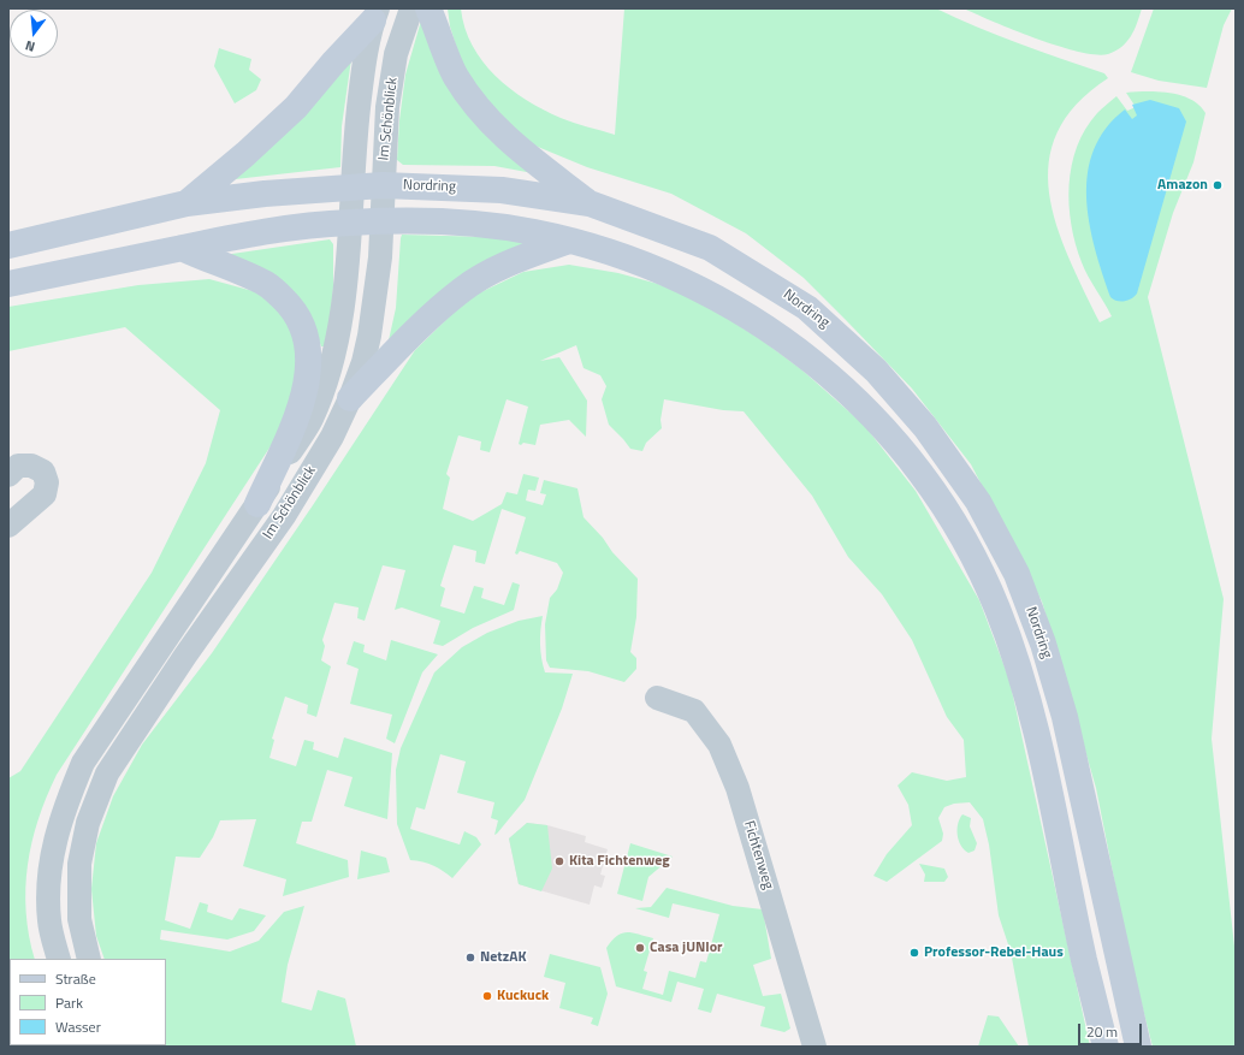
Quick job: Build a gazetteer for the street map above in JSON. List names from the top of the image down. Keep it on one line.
{"streets":{"street":["Im Schönblick","Nordring","Fichtenweg"]},"crossings":[["Im Schönblick","Nordring"]],"places":["Amazon","Kita Fichtenweg","Casa jUNIor","Professor-Rebel-Haus","NetzAK","Kuckuck"],"legend":["Straße","Park","Wasser"],"scale_bar":"20 m","north":"bottom"}
